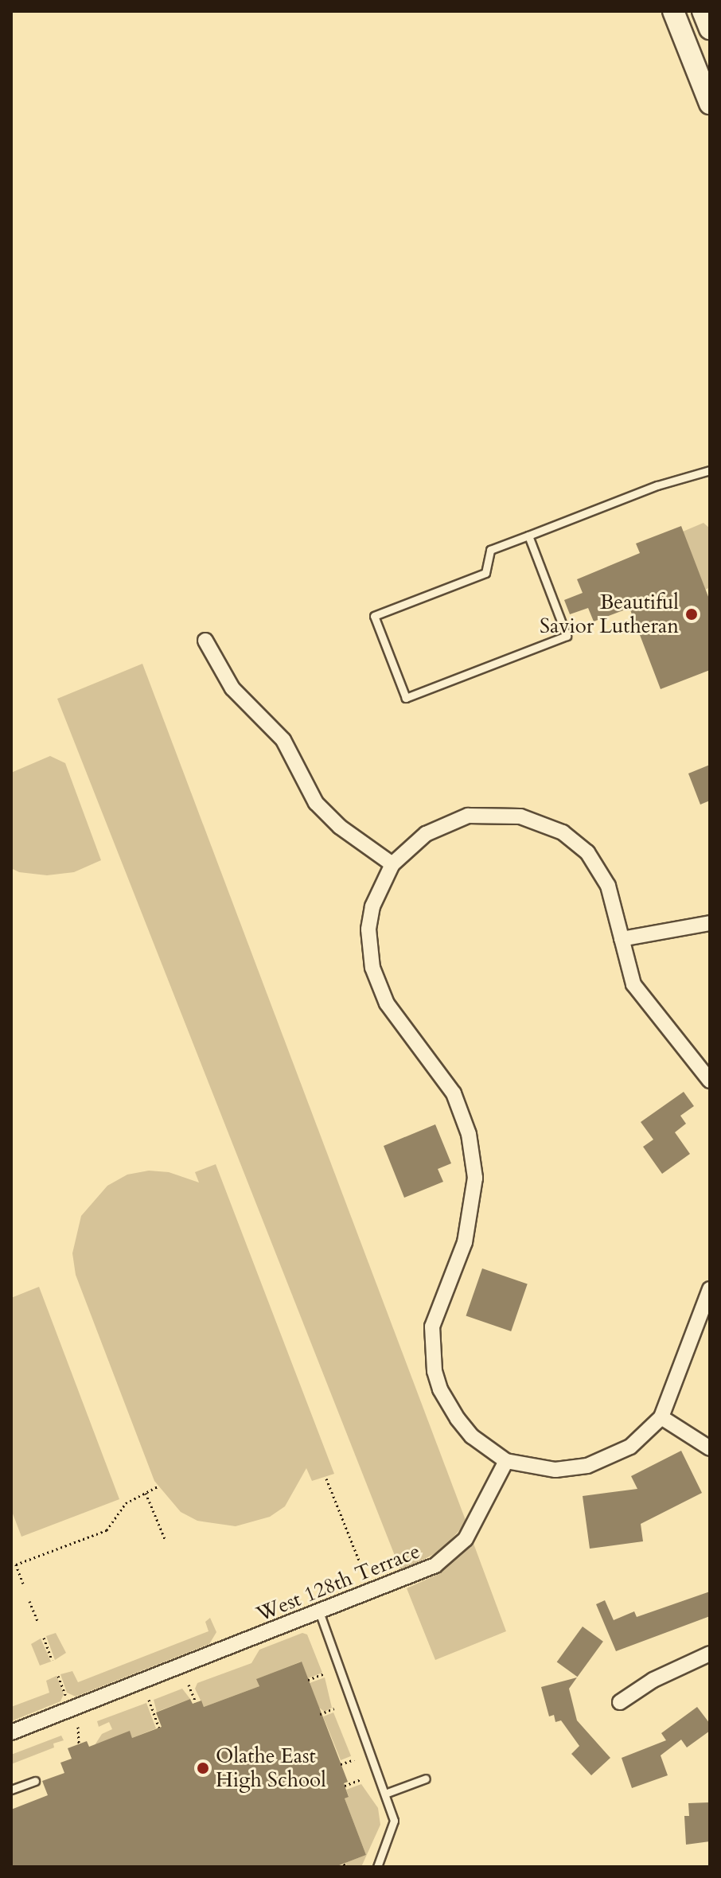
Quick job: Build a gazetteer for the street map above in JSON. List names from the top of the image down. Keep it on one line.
{"streets":{"street":["West 128th Terrace"]},"places":["Beautiful Savior Lutheran","Olathe East High School"]}
